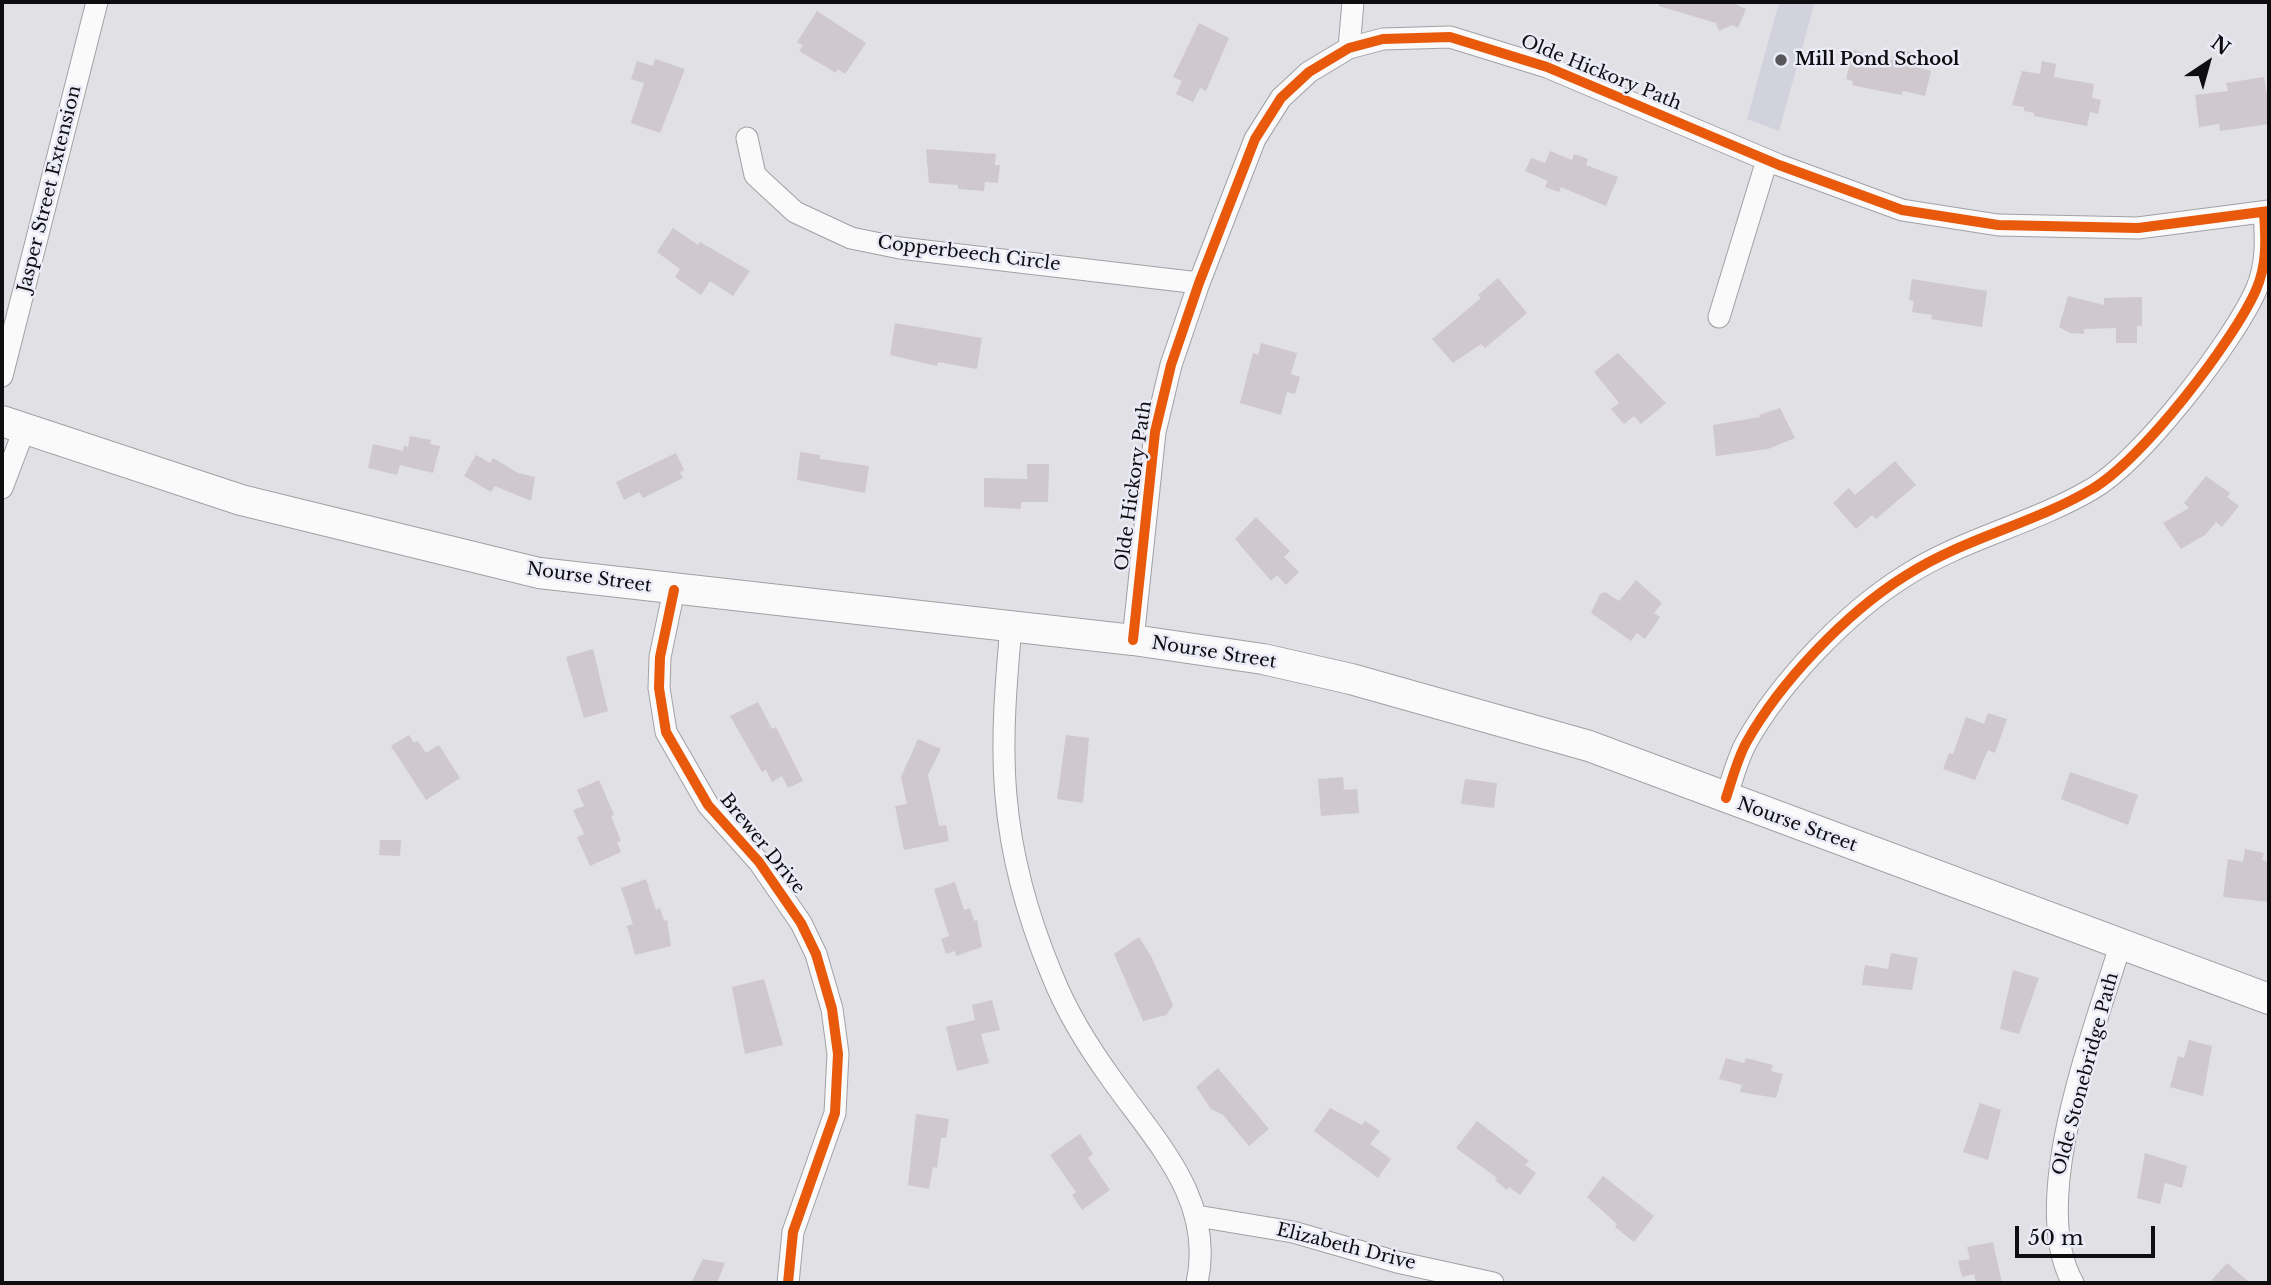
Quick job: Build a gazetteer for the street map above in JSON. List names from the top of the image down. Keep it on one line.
{"streets":{"main road":["Nourse Street"],"street":["Olde Hickory Path","Jasper Street Extension","Copperbeech Circle","Brewer Drive","Olde Stonebridge Path","Elizabeth Drive"]},"crossings":[["Olde Hickory Path","Copperbeech Circle"],["Olde Hickory Path","Nourse Street"],["Nourse Street","Brewer Drive"],["Nourse Street","Olde Stonebridge Path"]],"places":["Mill Pond School"],"scale_bar":"50 m","north":"top right"}
